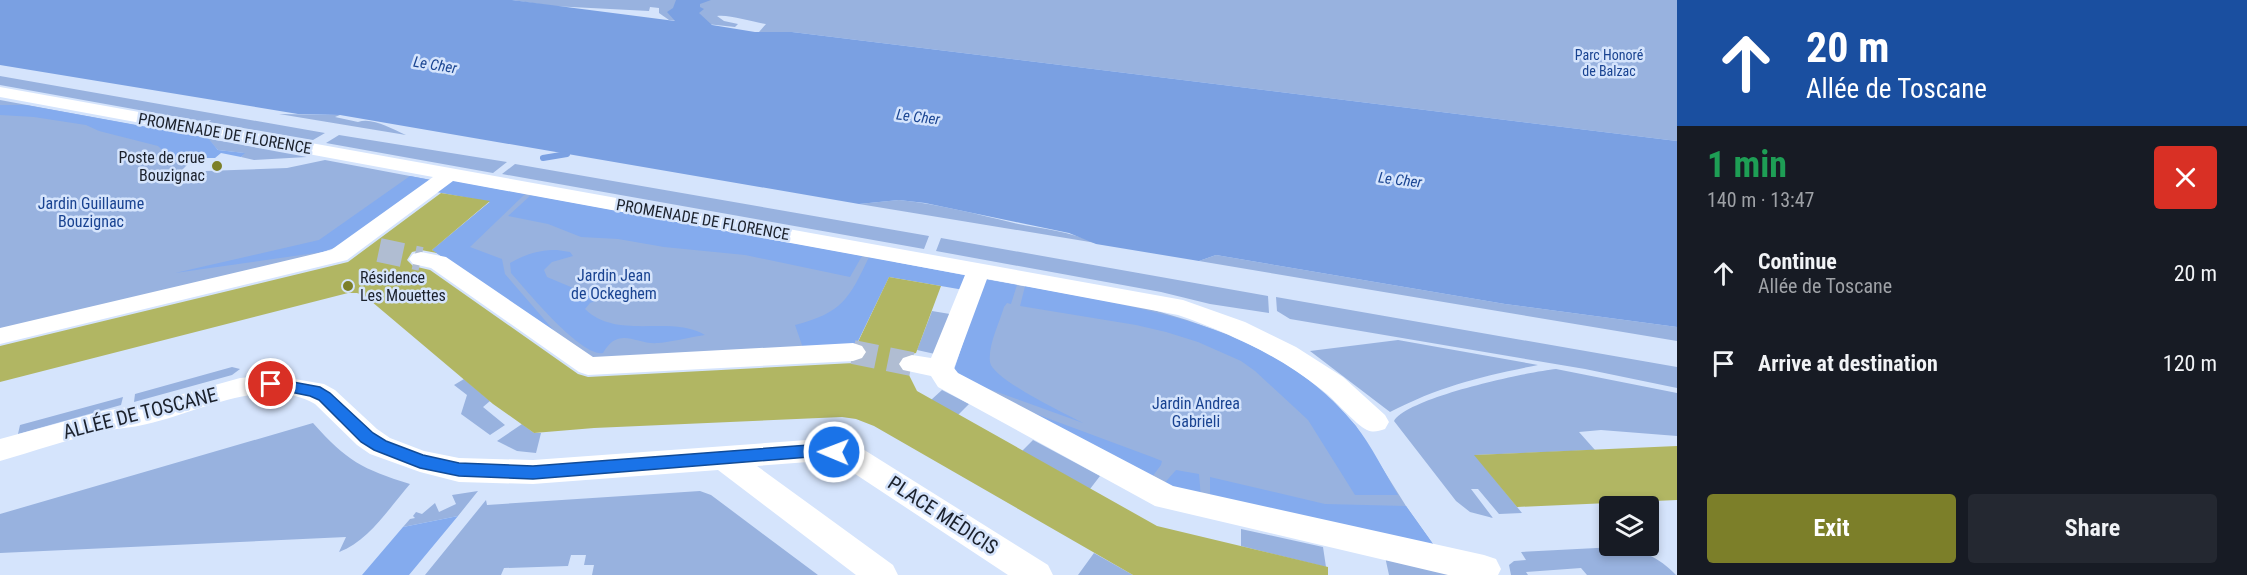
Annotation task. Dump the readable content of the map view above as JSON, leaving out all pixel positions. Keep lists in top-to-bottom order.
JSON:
{
  "streets": {
    "street": ["PROMENADE DE FLORENCE", "ALLÉE DE TOSCANE", "PLACE MÉDICIS"]
  },
  "crossings": [
    ["ALLÉE DE TOSCANE", "PLACE MÉDICIS"]
  ],
  "water": ["Le Cher"],
  "parks": [
    "Parc Honoré de Balzac",
    "Jardin Guillaume Bouzignac",
    "Jardin Jean de Ockeghem",
    "Jardin Andrea Gabrieli"
  ],
  "places": ["Poste de crue Bouzignac", "Résidence Les Mouettes"],
  "page": {
    "turn": ["20 m", "Allée de Toscane"],
    "heading": ["1 min", "140 m · 13:47"],
    "list": [
      {
        "name": "Continue",
        "note": "Allée de Toscane",
        "value": "20 m"
      },
      {
        "name": "Arrive at destination",
        "value": "120 m"
      }
    ],
    "buttons": ["Exit", "Share"]
  }
}
